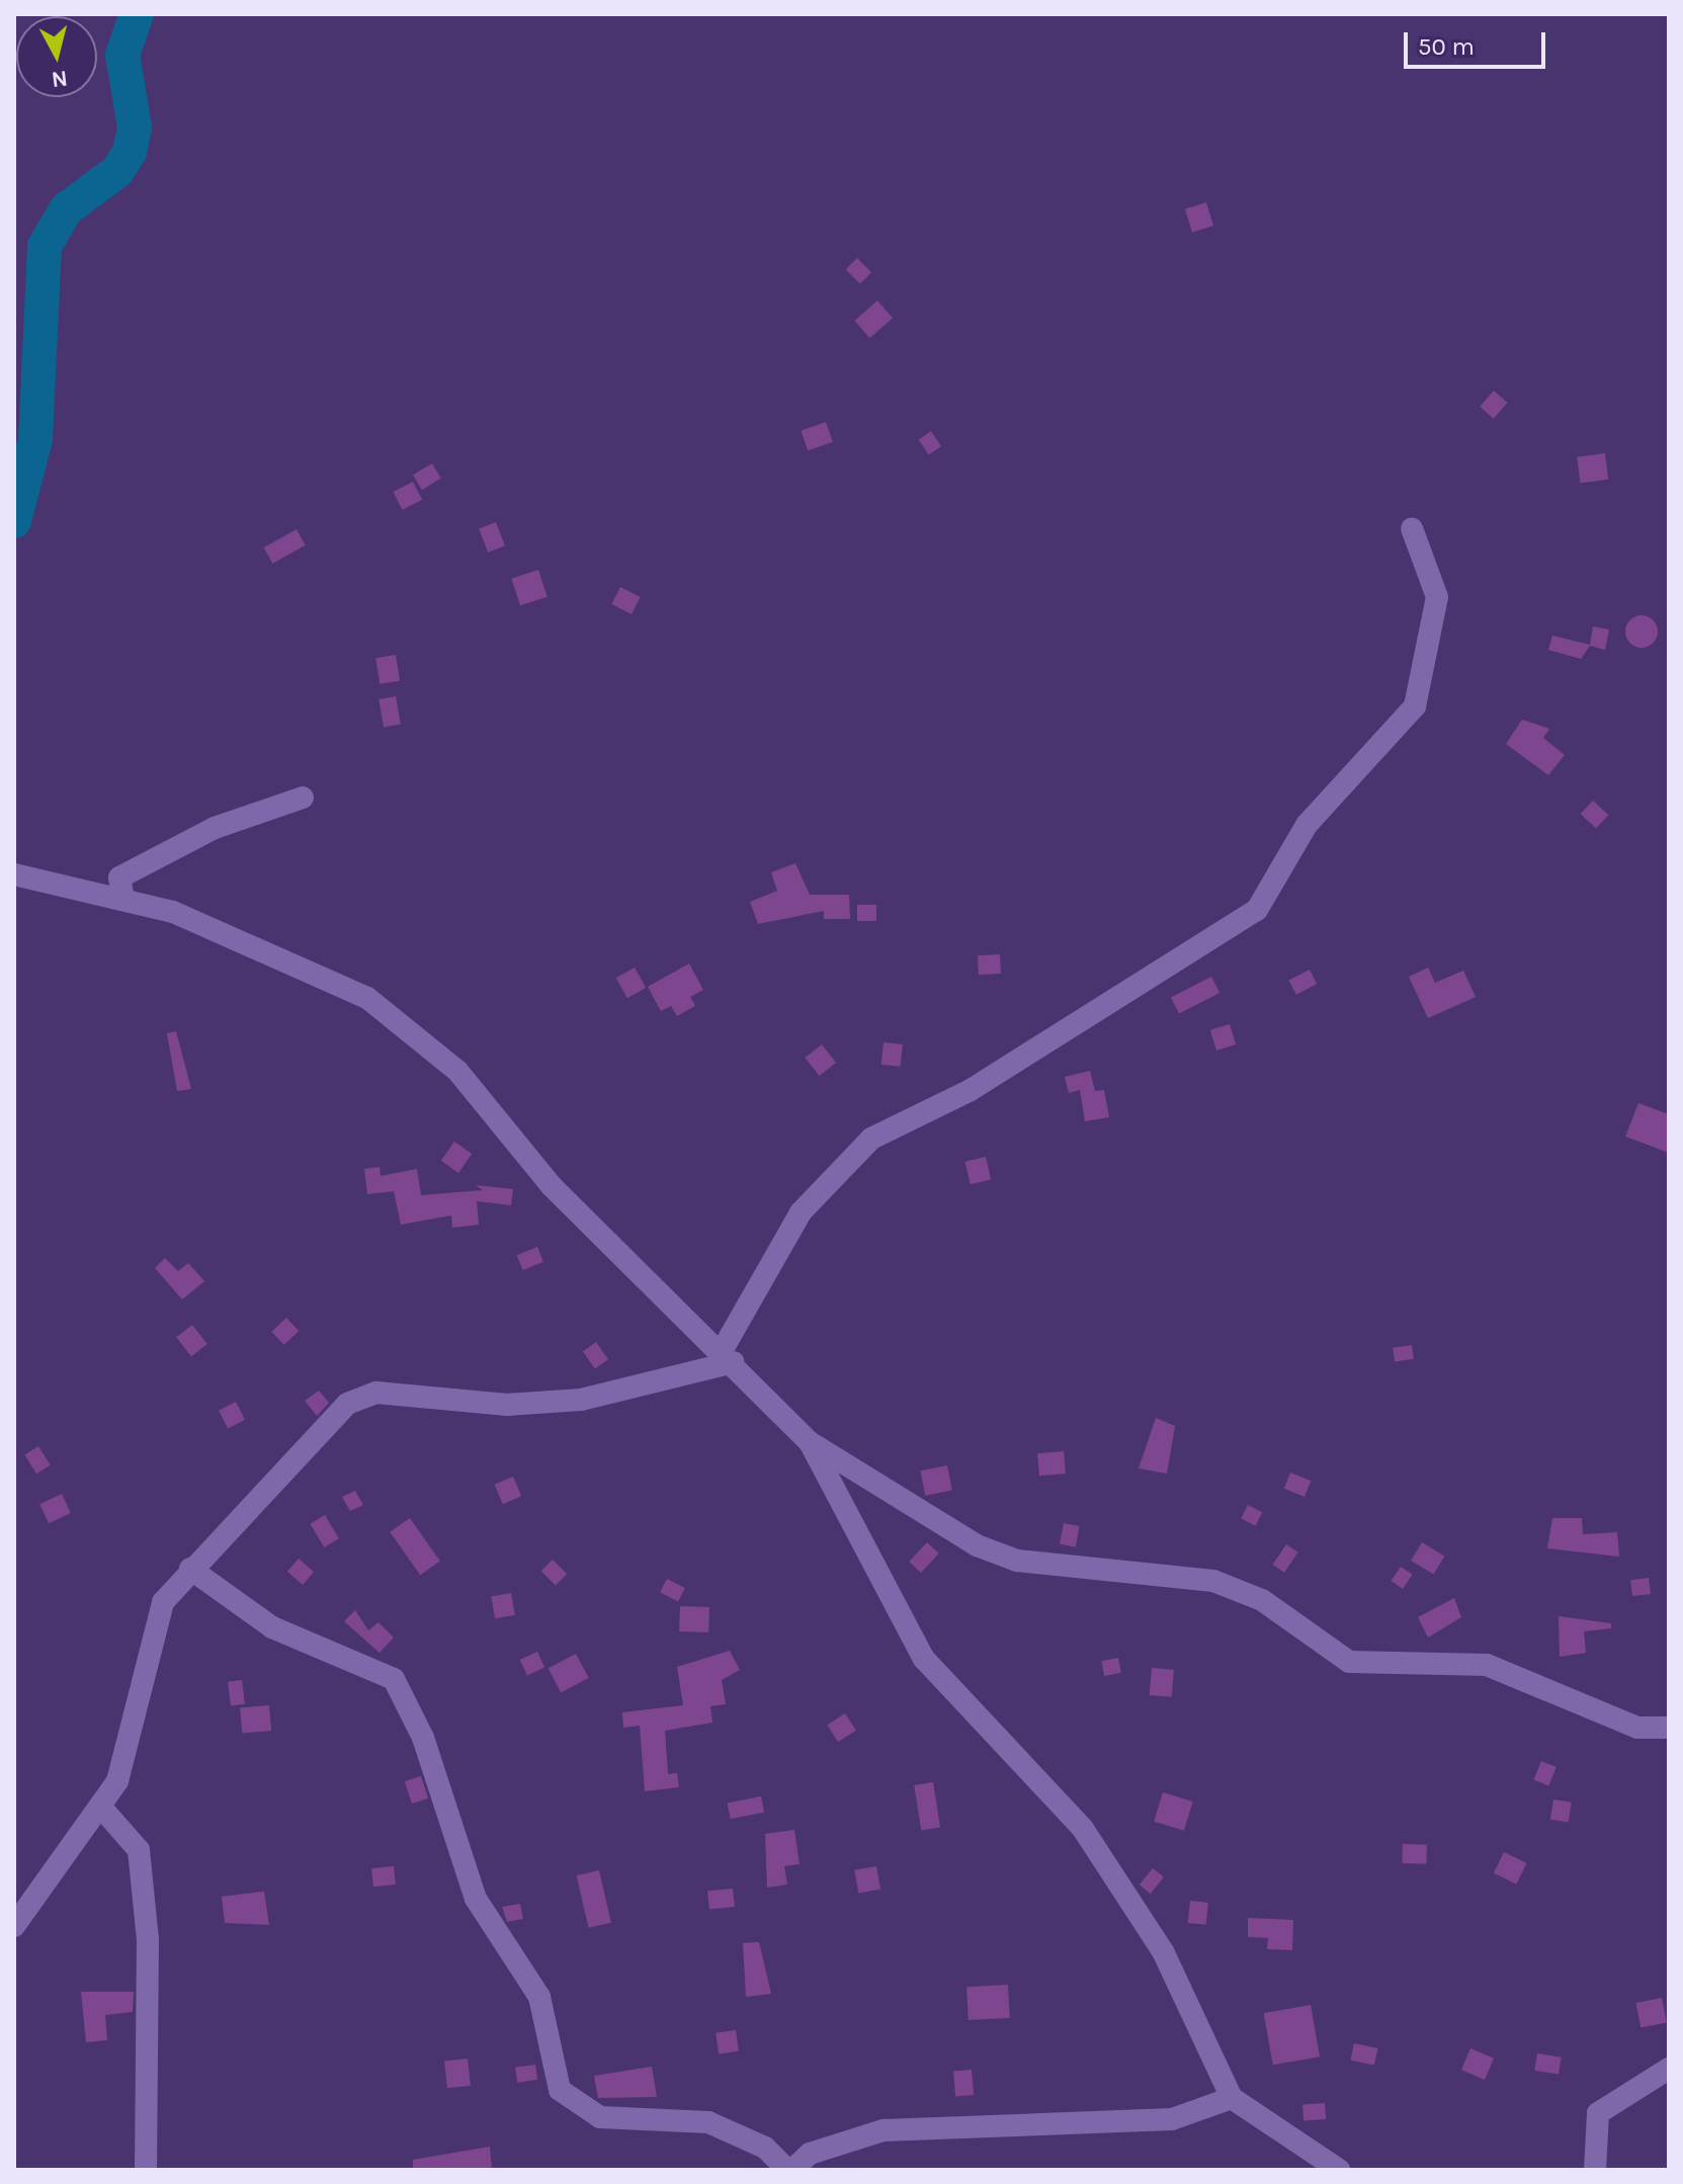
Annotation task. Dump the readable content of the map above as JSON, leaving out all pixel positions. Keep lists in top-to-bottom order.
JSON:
{
  "scale_bar": "50 m",
  "north": "bottom"
}
